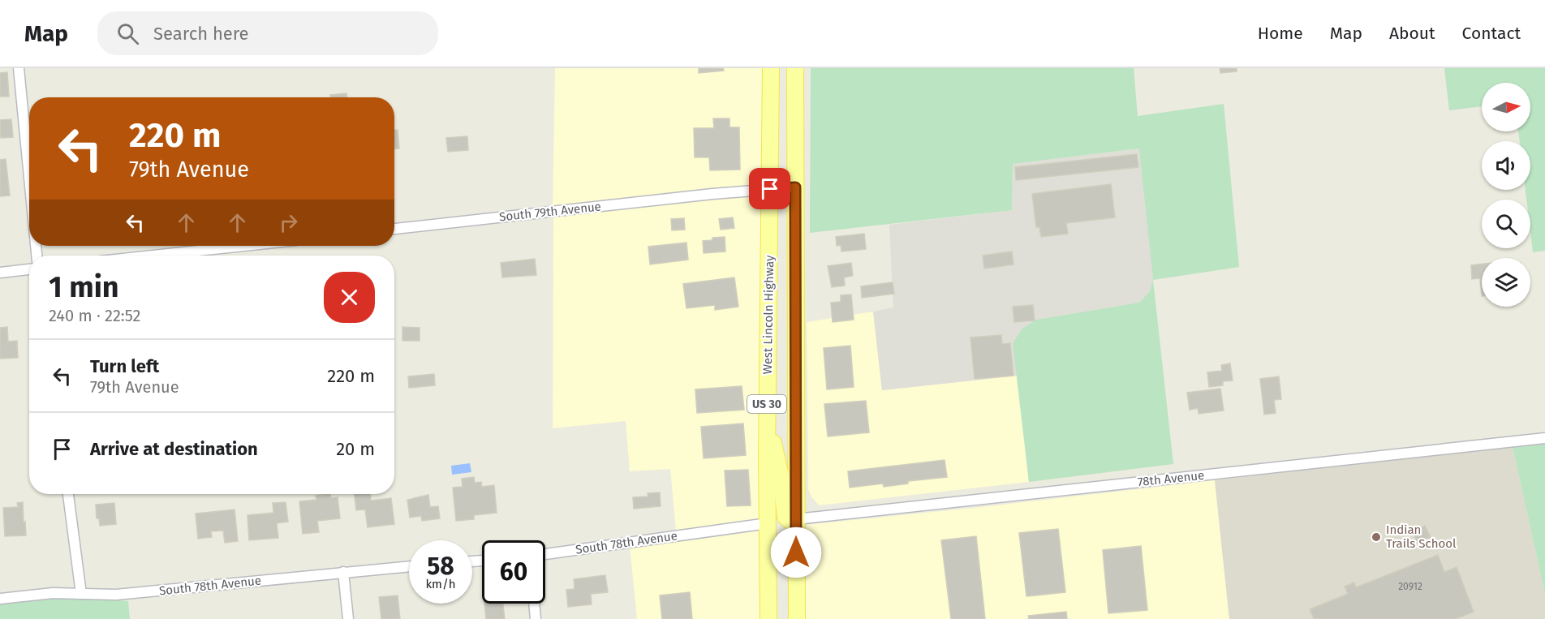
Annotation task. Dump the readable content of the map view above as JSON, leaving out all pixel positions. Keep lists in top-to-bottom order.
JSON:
{
  "streets": {
    "main road": ["West Lincoln Highway", "US 30"],
    "street": ["South 79th Avenue", "78th Avenue", "South 78th Avenue"]
  },
  "crossings": [
    ["South 79th Avenue", "West Lincoln Highway"],
    ["South 79th Avenue", "US 30"],
    ["West Lincoln Highway", "South 78th Avenue"],
    ["US 30", "78th Avenue"]
  ],
  "places": ["Indian Trails School"],
  "house_numbers": ["20912"],
  "north": "right",
  "page": {
    "header": "Map",
    "search": "Search here",
    "nav": [
      "Home",
      "Map",
      "About",
      "Contact"
    ],
    "turn": ["220 m", "79th Avenue"],
    "heading": ["1 min", "240 m · 22:52"],
    "list": [
      {
        "name": "Turn left",
        "note": "79th Avenue",
        "value": "220 m"
      },
      {
        "name": "Arrive at destination",
        "value": "20 m"
      }
    ],
    "speed": "58 km/h",
    "limit": "60"
  }
}
